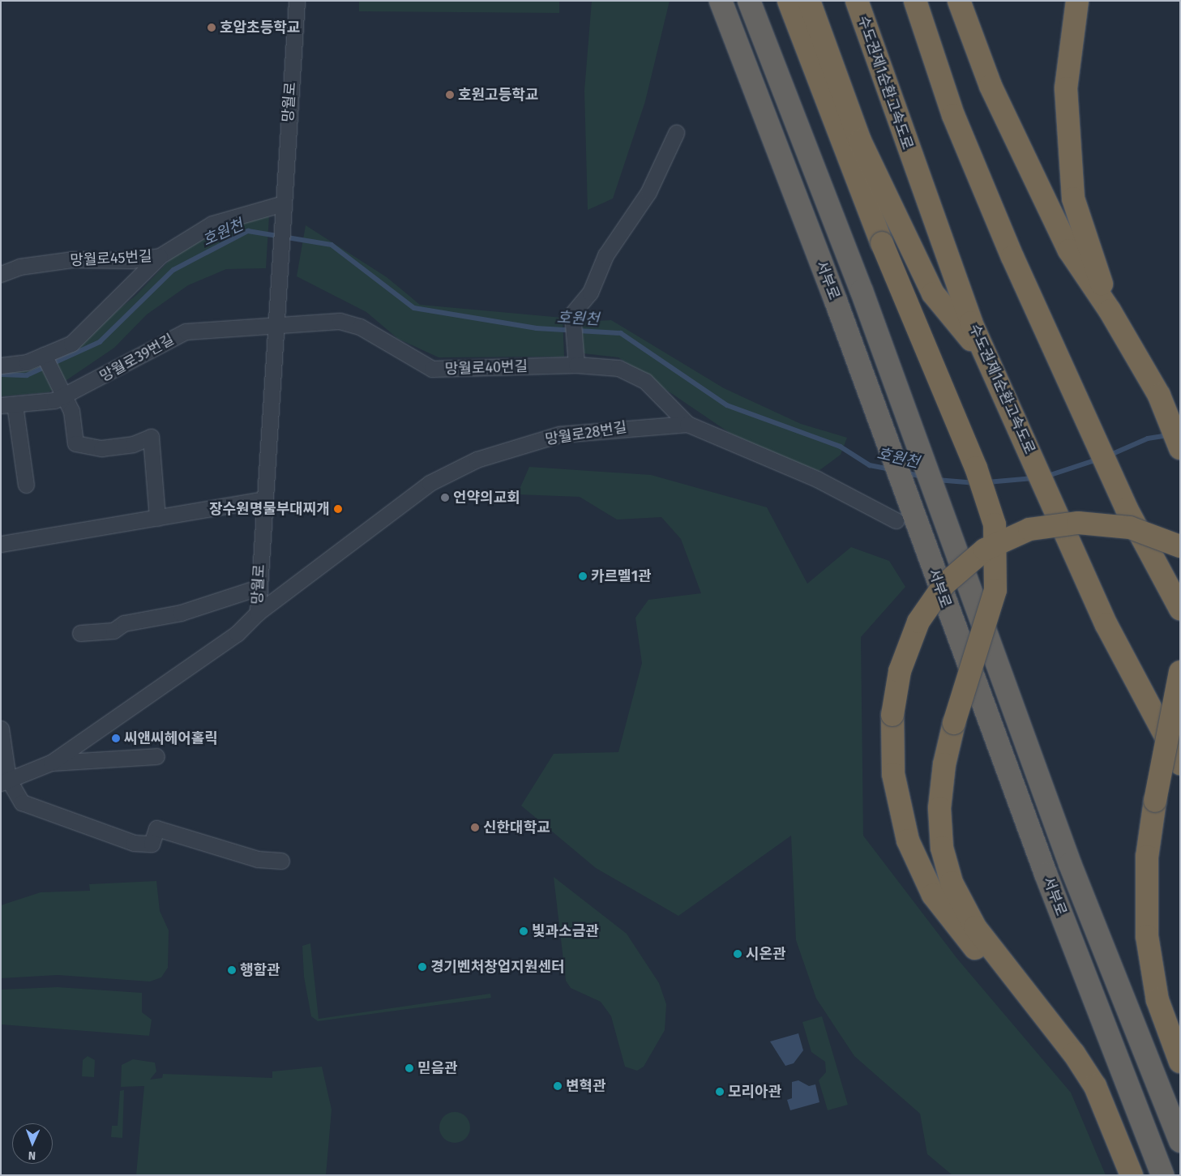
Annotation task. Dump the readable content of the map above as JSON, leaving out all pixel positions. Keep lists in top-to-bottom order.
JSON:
{
  "streets": {
    "highway": ["수도권제1순환고속도로", "서부로"],
    "street": [
      "망월로",
      "망월로45번길",
      "망월로39번길",
      "망월로40번길",
      "망월로28번길"
    ]
  },
  "crossings": [
    ["망월로", "망월로45번길"],
    ["망월로", "망월로39번길"],
    ["망월로", "망월로40번길"],
    ["망월로", "망월로28번길"],
    ["망월로39번길", "망월로40번길"],
    ["망월로40번길", "망월로28번길"]
  ],
  "water": ["호원천"],
  "places": [
    "호암초등학교",
    "호원고등학교",
    "언약의교회",
    "장수원명물부대찌개",
    "카르멜1관",
    "씨앤씨헤어홀릭",
    "신한대학교",
    "빛과소금관",
    "시온관",
    "경기벤처창업지원센터",
    "행함관",
    "믿음관",
    "변혁관",
    "모리아관"
  ],
  "north": "bottom"
}
